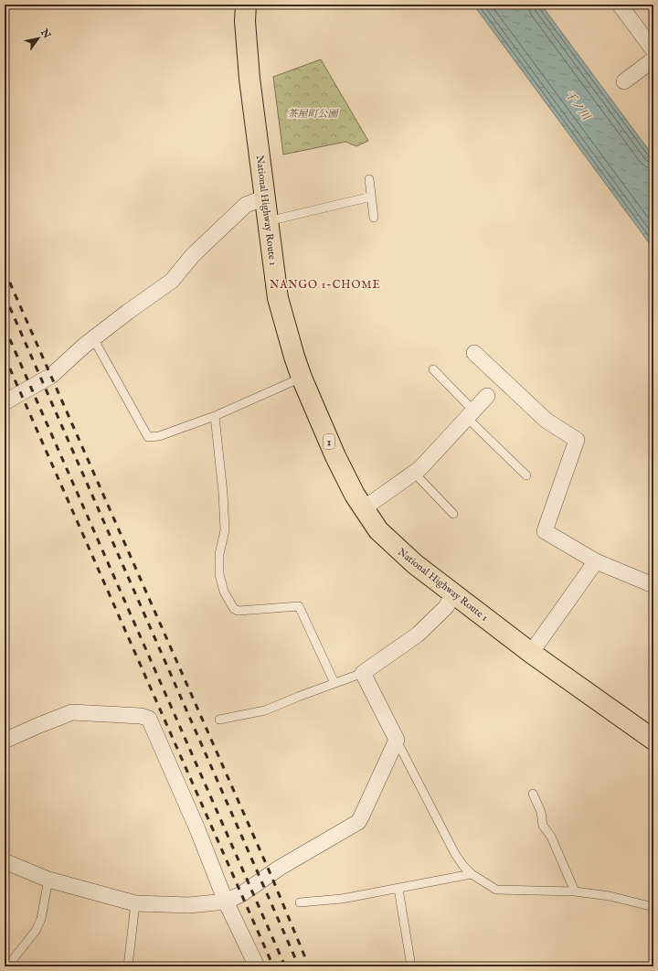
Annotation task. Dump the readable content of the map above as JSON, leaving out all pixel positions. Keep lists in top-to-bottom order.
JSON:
{
  "streets": {
    "highway": ["National Highway Route 1", "1"]
  },
  "districts": ["NANGO 1-CHOME"],
  "water": ["千ノ川"],
  "parks": ["茶屋町公園"],
  "north": "top right"
}
